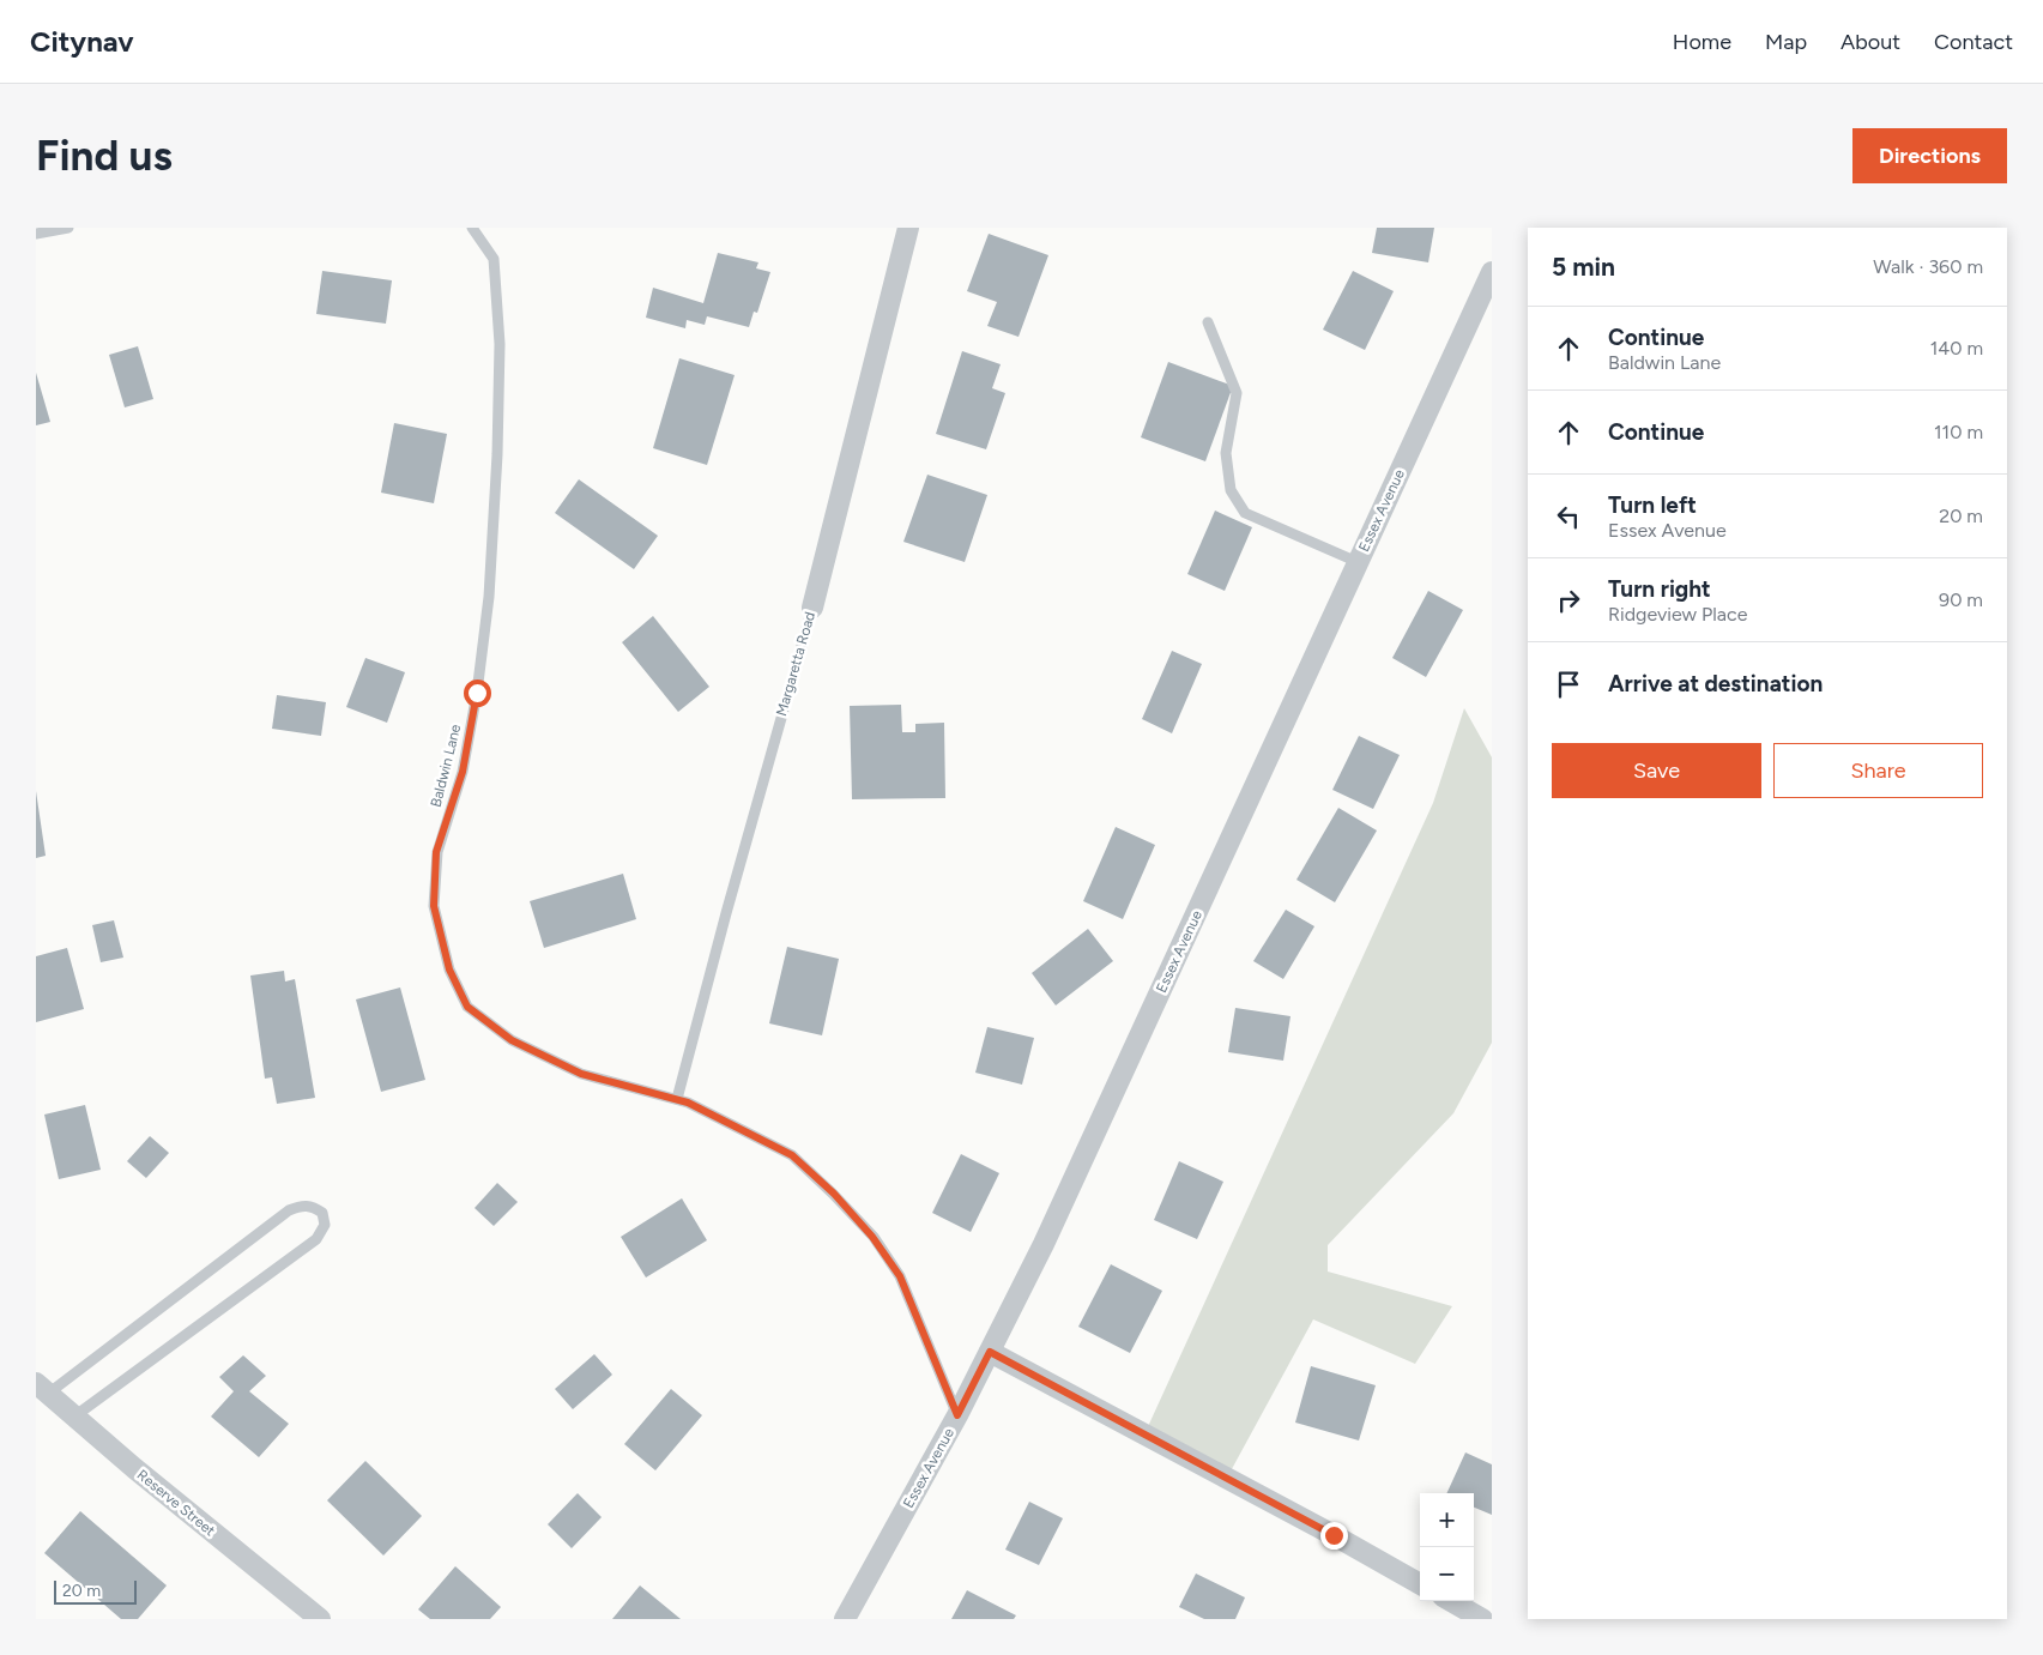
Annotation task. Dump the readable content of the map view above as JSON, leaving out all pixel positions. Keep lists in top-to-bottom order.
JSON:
{
  "streets": {
    "street": ["Essex Avenue", "Margaretta Road", "Reserve Street"],
    "lane": ["Baldwin Lane"]
  },
  "crossings": [
    ["Essex Avenue", "Baldwin Lane"],
    ["Margaretta Road", "Baldwin Lane"]
  ],
  "scale_bar": "20 m",
  "page": {
    "header": "Citynav",
    "nav": [
      "Home",
      "Map",
      "About",
      "Contact"
    ],
    "buttons": [
      "Directions",
      ["Save", "Share"]
    ],
    "title": "Find us",
    "heading": ["5 min", "Walk · 360 m"],
    "list": [
      ["Continue", "Baldwin Lane", "140 m"],
      ["Continue", "110 m"],
      ["Turn left", "Essex Avenue", "20 m"],
      ["Turn right", "Ridgeview Place", "90 m"],
      "Arrive at destination"
    ],
    "map_buttons": ["+", "−"],
    "scale": "20 m"
  }
}
